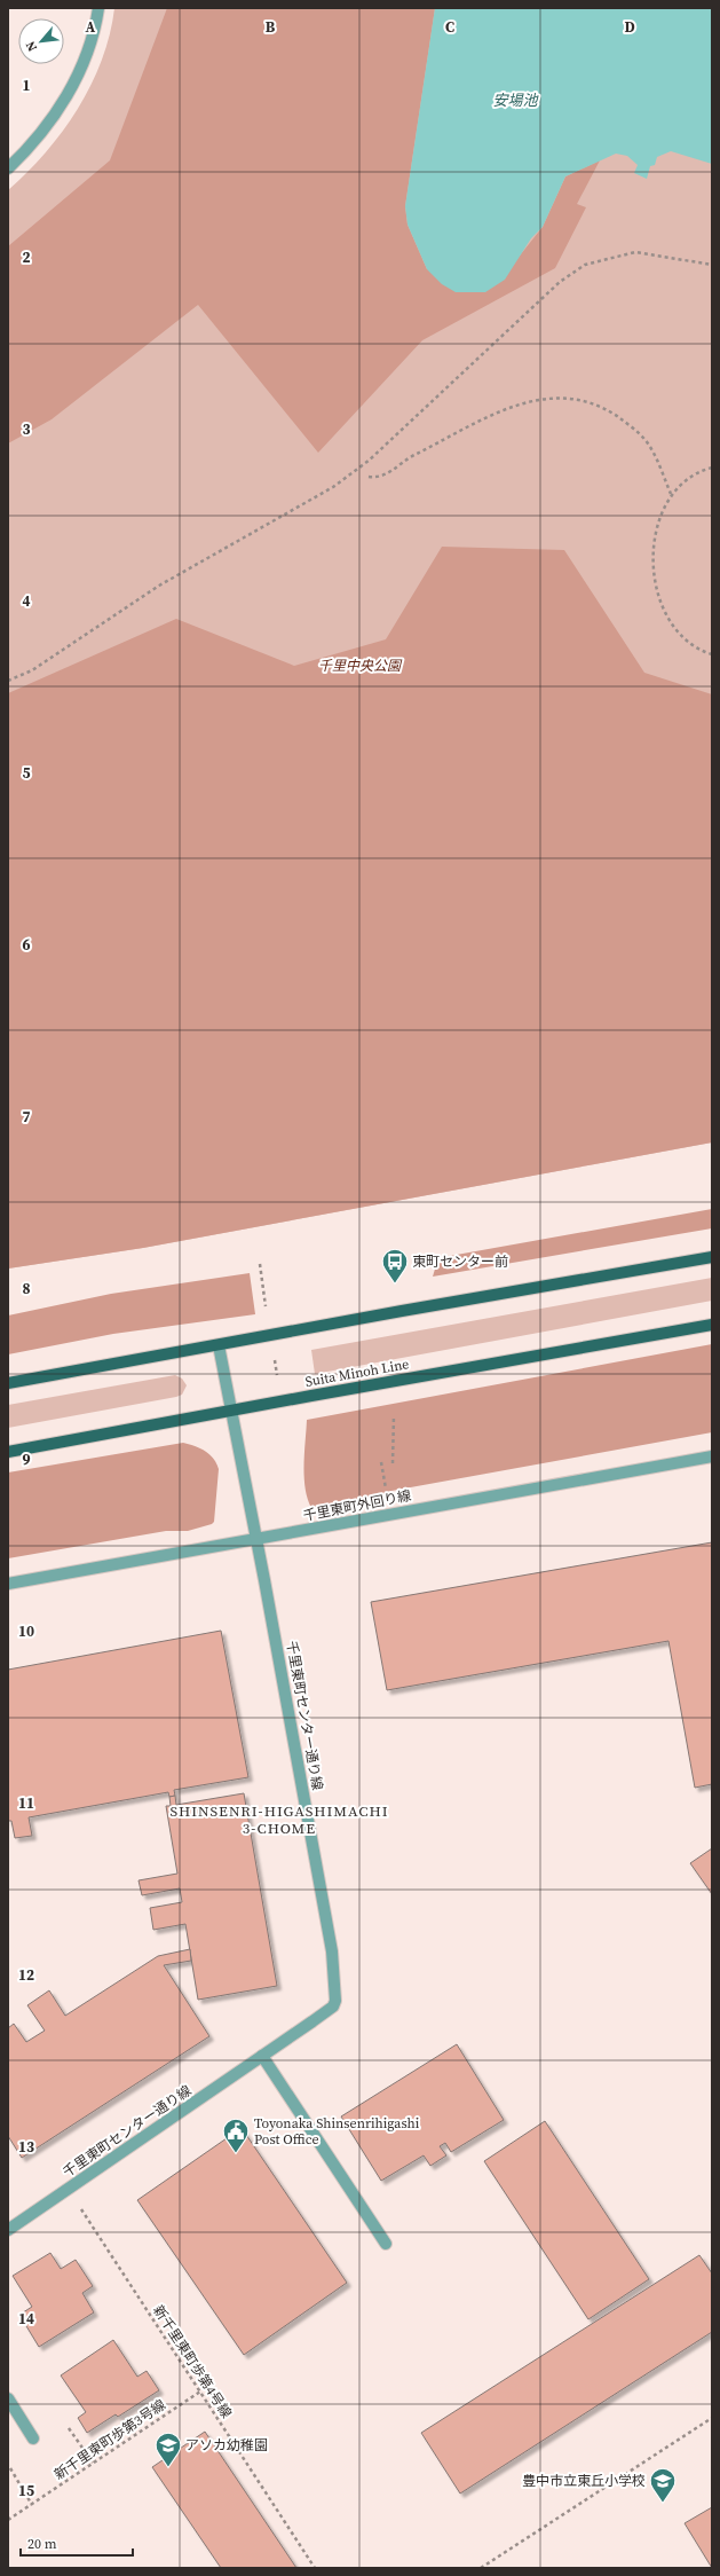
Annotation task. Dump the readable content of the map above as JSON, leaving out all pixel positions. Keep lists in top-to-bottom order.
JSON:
{
  "streets": {
    "main road": ["Suita Minoh Line"],
    "street": ["千里東町外回り線", "千里東町センター通り線"],
    "path": ["新千里東町歩第4号線", "新千里東町歩第3号線"]
  },
  "crossings": [
    ["Suita Minoh Line", "千里東町センター通り線"],
    ["千里東町外回り線", "千里東町センター通り線"],
    ["千里東町センター通り線", "新千里東町歩第4号線"],
    ["新千里東町歩第4号線", "新千里東町歩第3号線"]
  ],
  "districts": ["SHINSENRI-HIGASHIMACHI 3-CHOME"],
  "water": ["安場池"],
  "parks": ["千里中央公園"],
  "places": {
    "bus stop": ["東町センター前"],
    "public building": ["Toyonaka Shinsenrihigashi Post Office"],
    "school or university": ["アソカ幼稚園", "豊中市立東丘小学校"]
  },
  "scale_bar": "20 m",
  "north": "bottom left",
  "grid": {
    "columns": [
      "A",
      "B",
      "C",
      "D"
    ],
    "rows": [
      "1",
      "2",
      "3",
      "4",
      "5",
      "6",
      "7",
      "8",
      "9",
      "10",
      "11",
      "12",
      "13",
      "14",
      "15"
    ]
  }
}
